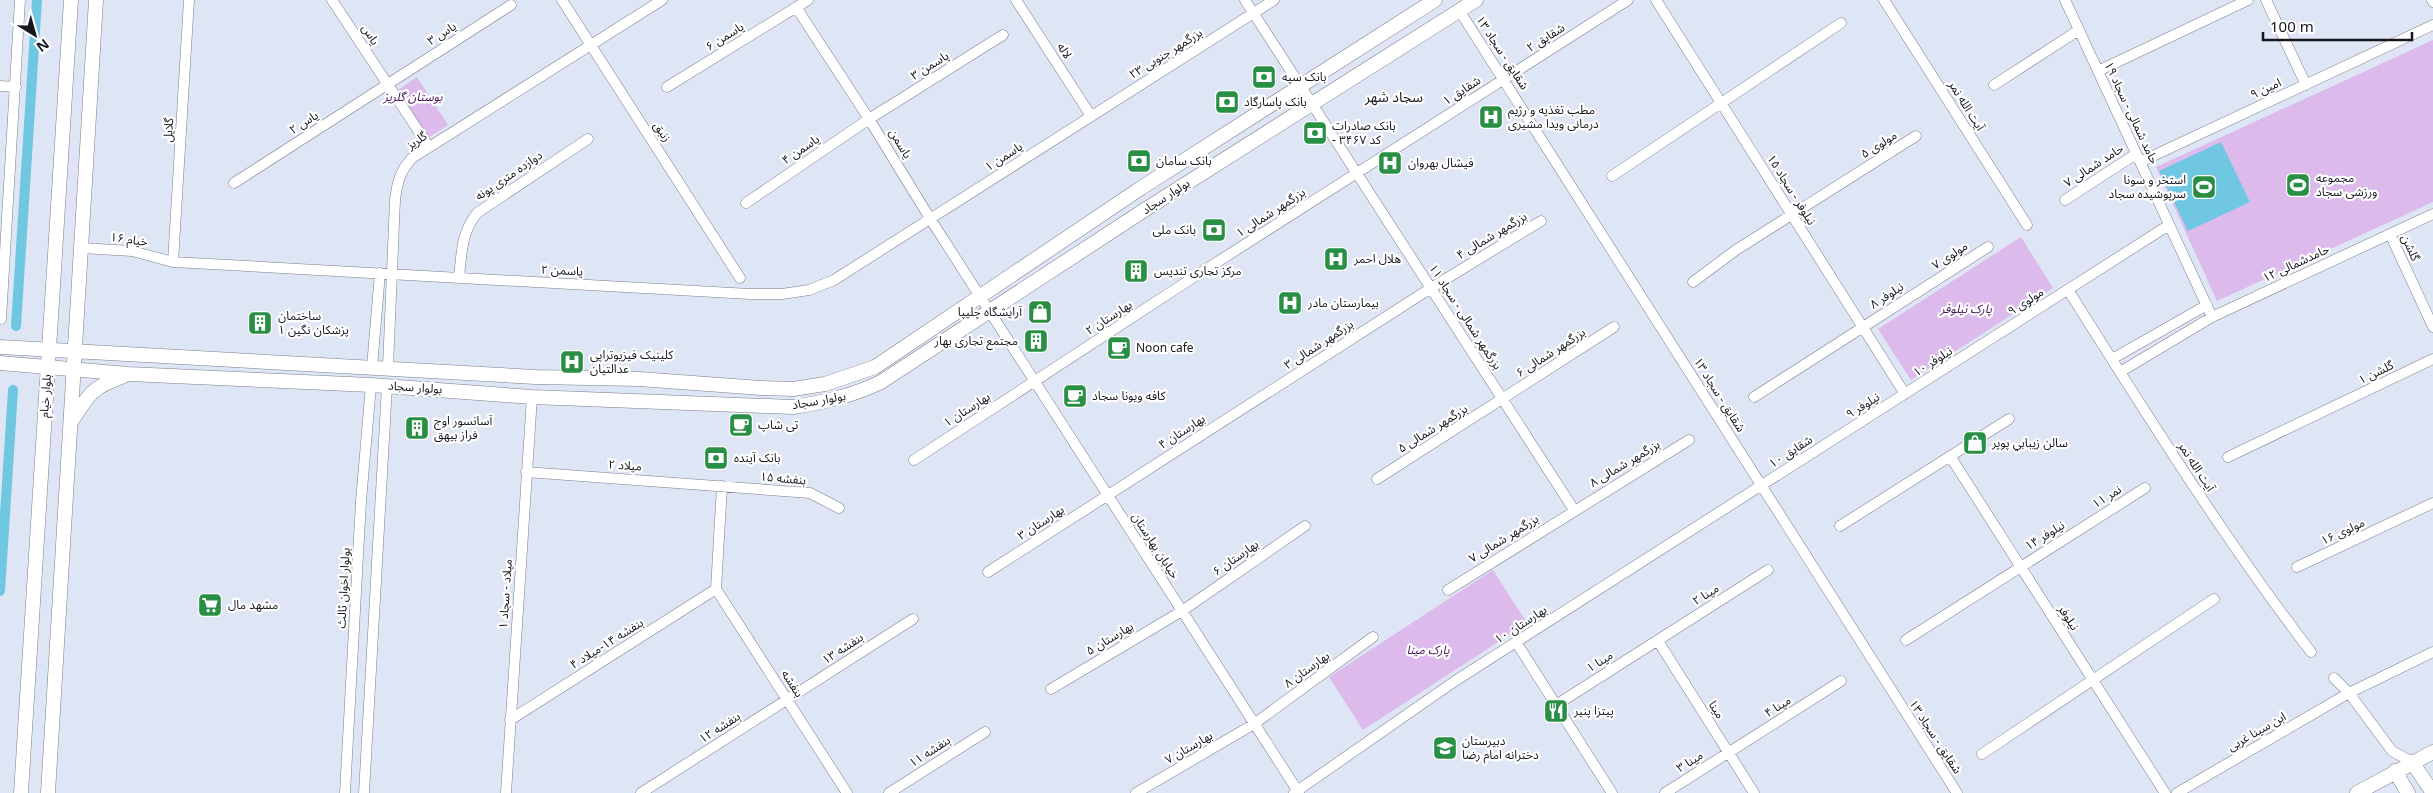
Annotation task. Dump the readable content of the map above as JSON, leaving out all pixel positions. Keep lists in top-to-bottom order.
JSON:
{
  "streets": {
    "main road": ["بولوار سجاد", "بلوار خیام"],
    "street": [
      "یاس ۳",
      "یاس",
      "یاسمن ۶",
      "شقایق ۲",
      "لاله",
      "شقایق - سجاد ۱۳",
      "بزرگمهر جنوبی ۲۳",
      "یاسمن ۳",
      "امین ۹",
      "شقایق ۱",
      "آیت الله نمر",
      "حامد شمالی - سجاد ۱۹",
      "یاس ۲",
      "گلایل",
      "زنبق",
      "گلریز",
      "یاسمن",
      "مولوی ۵",
      "یاسمن ۴",
      "یاسمن ۱",
      "حامد شمالی ۷",
      "دوازده متری پونه",
      "نیلوفر - سجاد ۱۵",
      "بزرگمهر شمالی ۱",
      "بزرگمهر شمالی ۴",
      "خیام ۱۶",
      "گلشن",
      "مولوی ۷",
      "حامدشمالی ۱۲",
      "یاسمن ۲",
      "نیلوفر ۸",
      "مولوی ۹",
      "بزرگمهر شمالی - سجاد ۱۱",
      "بهارستان ۲",
      "بزرگمهر شمالی ۳",
      "بزرگمهر شمالی ۶",
      "نیلوفر ۱۰",
      "گلشن ۱",
      "نیلوفر ۹",
      "بهارستان ۱",
      "بزرگمهر شمالی ۵",
      "بهارستان ۴",
      "شقایق ۱۰",
      "بزرگمهر شمالی ۸",
      "میلاد ۲",
      "بنفشه ۱۵",
      "نمر ۱۱",
      "بهارستان ۳",
      "مولوی ۱۶",
      "نیلوفر ۱۴",
      "بزرگمهر شمالی ۷",
      "خیابان بهارستان",
      "بهارستان ۶",
      "بولوار اخوان ثالث",
      "میلاد - سجاد ۱",
      "مینا ۲",
      "نیلوفر",
      "بهارستان ۱۰",
      "بهارستان ۵",
      "بنفشه ۱۴-میلاد ۴",
      "بنفشه ۱۳",
      "مینا ۱",
      "بهارستان ۸",
      "بنفشه",
      "مینا ۴",
      "مینا",
      "بنفشه ۱۲",
      "ابن سینا غربی",
      "بهارستان ۷",
      "بنفشه ۱۱",
      "مینا ۳"
    ]
  },
  "crossings": [
    ["یاس ۳", "یاس"],
    ["یاس ۳", "یاس ۲"],
    ["یاس", "یاس ۲"],
    ["یاس", "گلریز"],
    ["یاسمن ۶", "یاسمن"],
    ["شقایق ۲", "شقایق - سجاد ۱۳"],
    ["شقایق ۲", "شقایق ۱"],
    ["لاله", "بزرگمهر جنوبی ۲۳"],
    ["لاله", "یاسمن ۱"],
    ["شقایق - سجاد ۱۳", "شقایق ۱"],
    ["شقایق - سجاد ۱۳", "بولوار سجاد"],
    ["شقایق - سجاد ۱۳", "شقایق ۱۰"],
    ["شقایق - سجاد ۱۳", "بهارستان ۱۰"],
    ["بزرگمهر جنوبی ۲۳", "یاسمن ۱"],
    ["بزرگمهر جنوبی ۲۳", "بزرگمهر شمالی - سجاد ۱۱"],
    ["یاسمن ۳", "یاسمن"],
    ["یاسمن ۳", "یاسمن ۴"],
    ["امین ۹", "حامد شمالی - سجاد ۱۹"],
    ["امین ۹", "حامد شمالی ۷"],
    ["شقایق ۱", "بزرگمهر شمالی ۱"],
    ["شقایق ۱", "بزرگمهر شمالی - سجاد ۱۱"],
    ["آیت الله نمر", "حامدشمالی ۱۲"],
    ["آیت الله نمر", "مولوی ۹"],
    ["حامد شمالی - سجاد ۱۹", "حامد شمالی ۷"],
    ["حامد شمالی - سجاد ۱۹", "حامدشمالی ۱۲"],
    ["حامد شمالی - سجاد ۱۹", "مولوی ۹"],
    ["گلایل", "خیام ۱۶"],
    ["گلایل", "یاسمن ۲"],
    ["زنبق", "گلریز"],
    ["گلریز", "بولوار سجاد"],
    ["گلریز", "یاسمن ۲"],
    ["یاسمن", "یاسمن ۴"],
    ["یاسمن", "یاسمن ۱"],
    ["یاسمن", "بولوار سجاد"],
    ["یاسمن", "یاسمن ۲"],
    ["یاسمن", "خیابان بهارستان"],
    ["مولوی ۵", "نیلوفر - سجاد ۱۵"],
    ["یاسمن ۱", "یاسمن ۲"],
    ["دوازده متری پونه", "یاسمن ۲"],
    ["نیلوفر - سجاد ۱۵", "نیلوفر ۸"],
    ["نیلوفر - سجاد ۱۵", "نیلوفر ۱۰"],
    ["نیلوفر - سجاد ۱۵", "نیلوفر ۹"],
    ["بولوار سجاد", "بزرگمهر شمالی - سجاد ۱۱"],
    ["بولوار سجاد", "بلوار خیام"],
    ["بولوار سجاد", "خیابان بهارستان"],
    ["بولوار سجاد", "بولوار اخوان ثالث"],
    ["بولوار سجاد", "میلاد - سجاد ۱"],
    ["بزرگمهر شمالی ۱", "بزرگمهر شمالی - سجاد ۱۱"],
    ["بزرگمهر شمالی ۱", "بهارستان ۲"],
    ["بزرگمهر شمالی ۴", "بزرگمهر شمالی - سجاد ۱۱"],
    ["بزرگمهر شمالی ۴", "بزرگمهر شمالی ۳"],
    ["خیام ۱۶", "یاسمن ۲"],
    ["گلشن", "حامدشمالی ۱۲"],
    ["مولوی ۷", "نیلوفر ۸"],
    ["مولوی ۹", "نیلوفر ۱۰"],
    ["بزرگمهر شمالی - سجاد ۱۱", "بزرگمهر شمالی ۳"],
    ["بزرگمهر شمالی - سجاد ۱۱", "بزرگمهر شمالی ۶"],
    ["بزرگمهر شمالی - سجاد ۱۱", "بزرگمهر شمالی ۵"],
    ["بزرگمهر شمالی - سجاد ۱۱", "بزرگمهر شمالی ۸"],
    ["بزرگمهر شمالی - سجاد ۱۱", "بزرگمهر شمالی ۷"],
    ["بهارستان ۲", "بهارستان ۱"],
    ["بهارستان ۲", "خیابان بهارستان"],
    ["بزرگمهر شمالی ۳", "بهارستان ۴"],
    ["بزرگمهر شمالی ۶", "بزرگمهر شمالی ۵"],
    ["نیلوفر ۱۰", "نیلوفر ۹"],
    ["نیلوفر ۹", "شقایق ۱۰"],
    ["بهارستان ۱", "خیابان بهارستان"],
    ["بهارستان ۴", "بهارستان ۳"],
    ["بهارستان ۴", "خیابان بهارستان"],
    ["شقایق ۱۰", "بهارستان ۱۰"],
    ["بزرگمهر شمالی ۸", "بزرگمهر شمالی ۷"],
    ["میلاد ۲", "بنفشه ۱۵"],
    ["میلاد ۲", "میلاد - سجاد ۱"],
    ["نمر ۱۱", "نیلوفر ۱۴"],
    ["بهارستان ۳", "خیابان بهارستان"],
    ["نیلوفر ۱۴", "نیلوفر"],
    ["خیابان بهارستان", "بهارستان ۶"],
    ["خیابان بهارستان", "بهارستان ۱۰"],
    ["خیابان بهارستان", "بهارستان ۵"],
    ["خیابان بهارستان", "بهارستان ۸"],
    ["خیابان بهارستان", "بهارستان ۷"],
    ["بهارستان ۶", "بهارستان ۵"],
    ["میلاد - سجاد ۱", "بنفشه ۱۴-میلاد ۴"],
    ["مینا ۲", "مینا ۱"],
    ["مینا ۲", "مینا"],
    ["بنفشه ۱۴-میلاد ۴", "بنفشه"],
    ["بنفشه ۱۳", "بنفشه"],
    ["بنفشه ۱۳", "بنفشه ۱۲"],
    ["مینا ۱", "مینا"],
    ["بهارستان ۸", "بهارستان ۷"],
    ["بنفشه", "بنفشه ۱۲"],
    ["مینا ۴", "مینا"],
    ["مینا ۴", "مینا ۳"],
    ["مینا", "مینا ۳"]
  ],
  "districts": ["سجاد شهر"],
  "parks": ["بوستان گلریز", "پارک نیلوفر", "پارک مینا"],
  "places": {
    "bank": [
      "بانک سپه",
      "بانک پاسارگاد",
      "بانک صادرات - کد ۳۴۶۷",
      "بانک سامان",
      "بانک ملی",
      "بانک آینده"
    ],
    "hospital": [
      "مطب تغذیه و رژیم درمانی ویدا مشیری",
      "فیشال بهروان",
      "هلال احمر",
      "بیمارستان مادر",
      "کلینیک فیزیوتراپی عدالتیان"
    ],
    "sports": ["مجموعه ورزشی سجاد", "استخر و سونا سرپوشیده سجاد"],
    "building": [
      "مرکز تجاری تندیس",
      "ساختمان پزشکان نگین ۱",
      "مجتمع تجاری بهار",
      "آسانسور اوج فراز بیهق"
    ],
    "shop": ["آرایشگاه چلیپا", "سالن زيبابي پوپر"],
    "cafe": ["Noon cafe", "کافه ویونا سجاد", "تی شاپ"],
    "supermarket": ["مشهد مال"],
    "restaurant": ["پیتزا پنیر"],
    "school or university": ["دبیرستان دخترانه امام رضا"]
  },
  "scale_bar": "100 m",
  "north": "bottom right"
}
